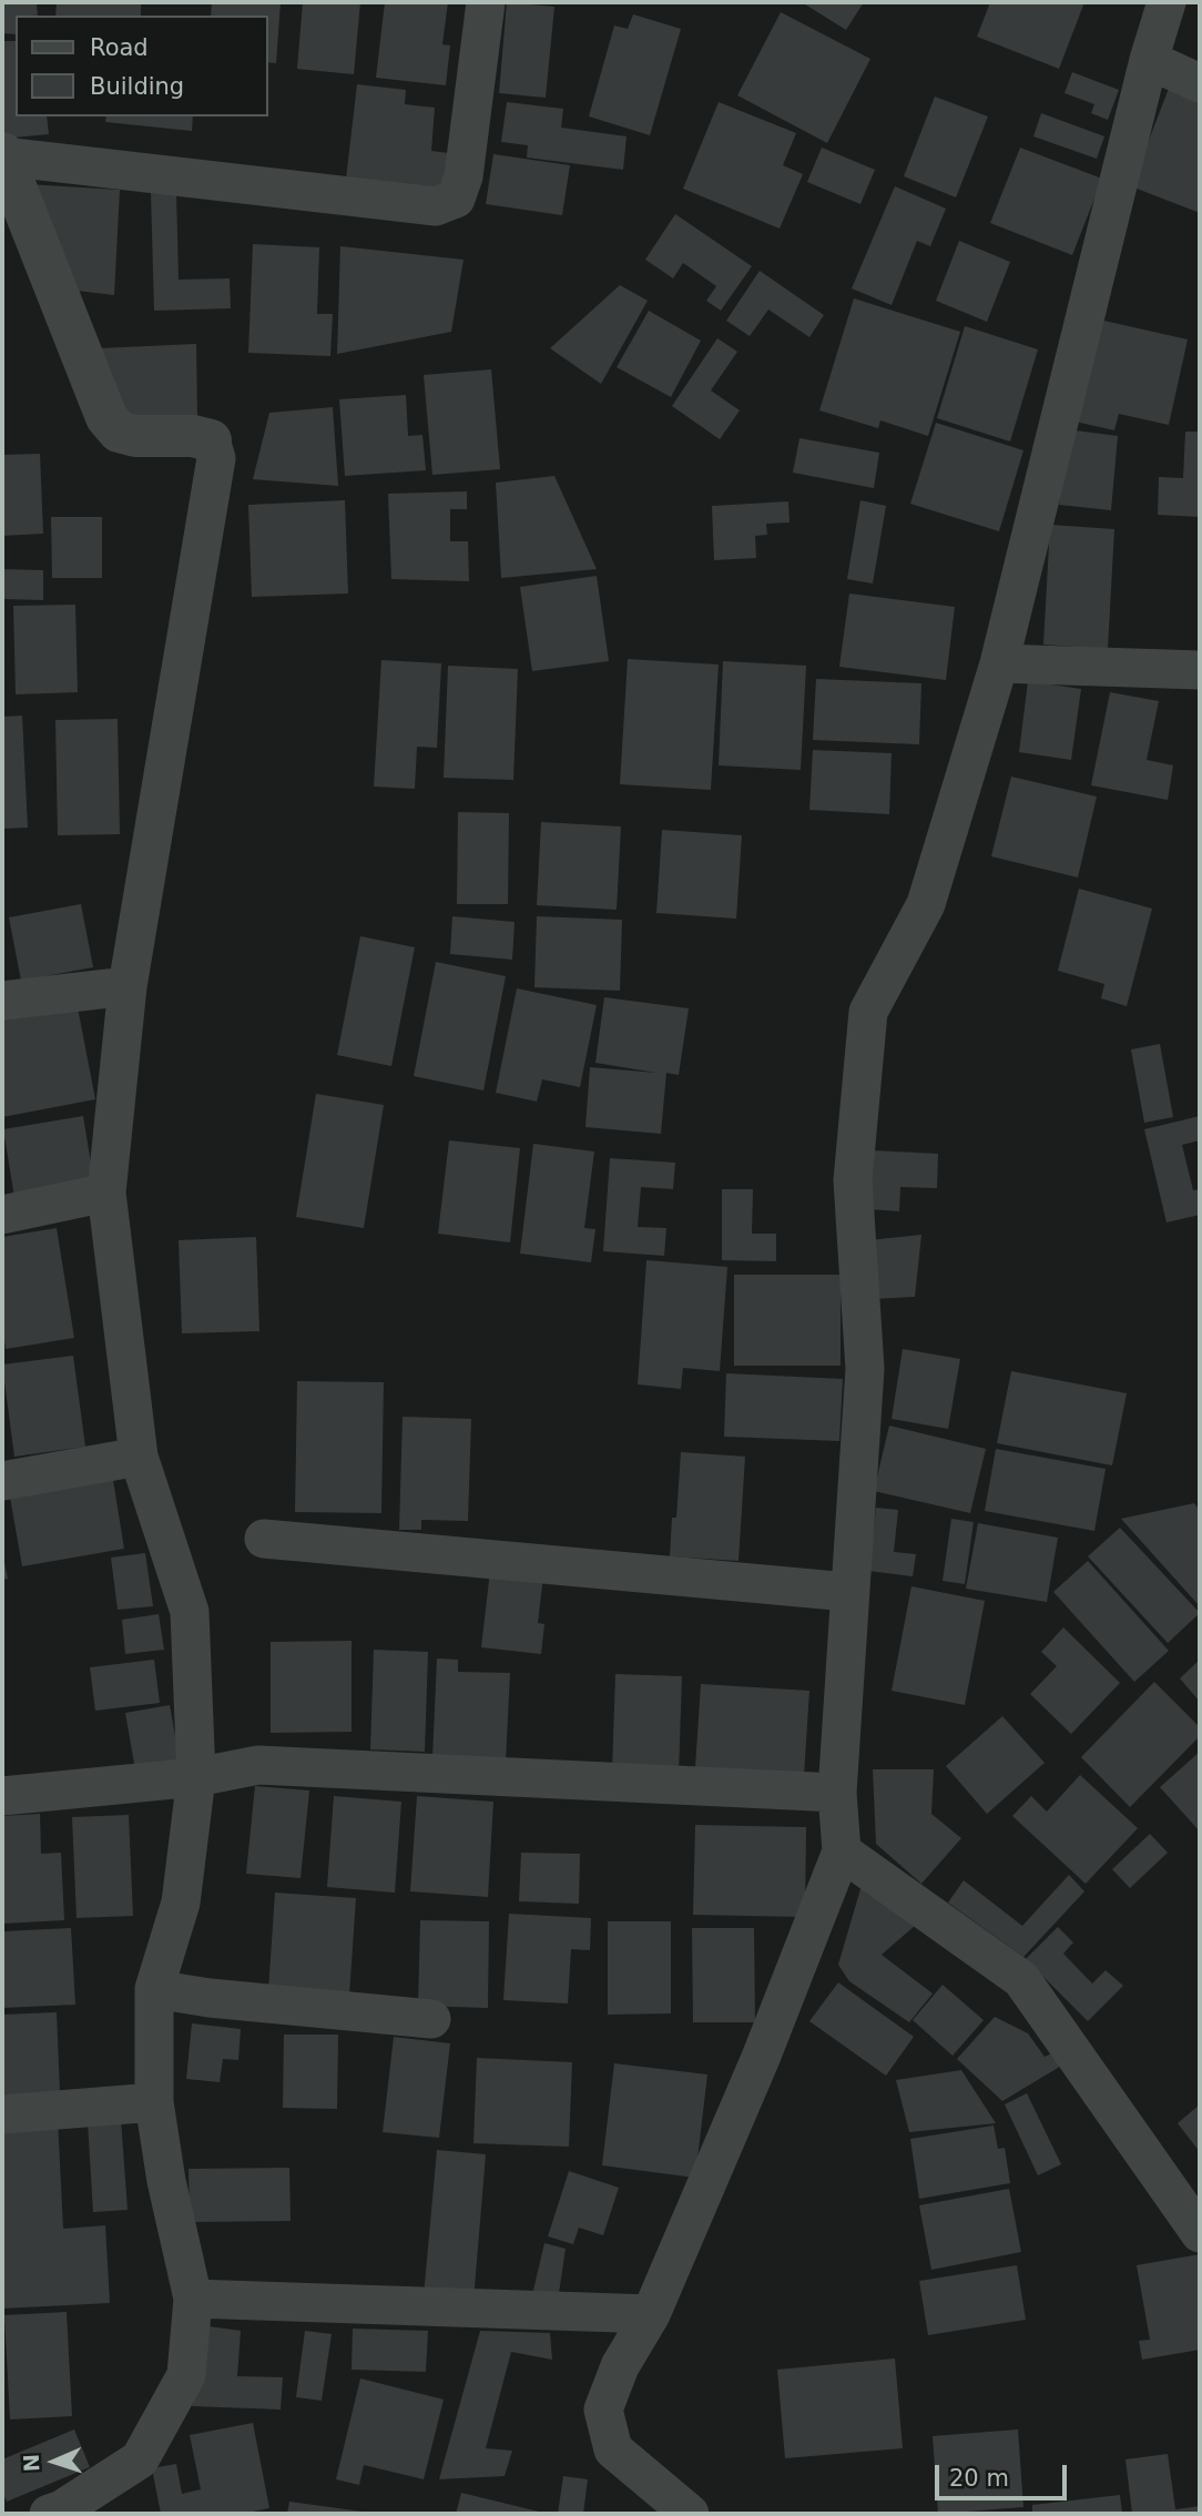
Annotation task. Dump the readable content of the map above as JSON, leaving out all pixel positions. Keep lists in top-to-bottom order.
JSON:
{
  "legend": ["Road", "Building"],
  "scale_bar": "20 m",
  "north": "left"
}
